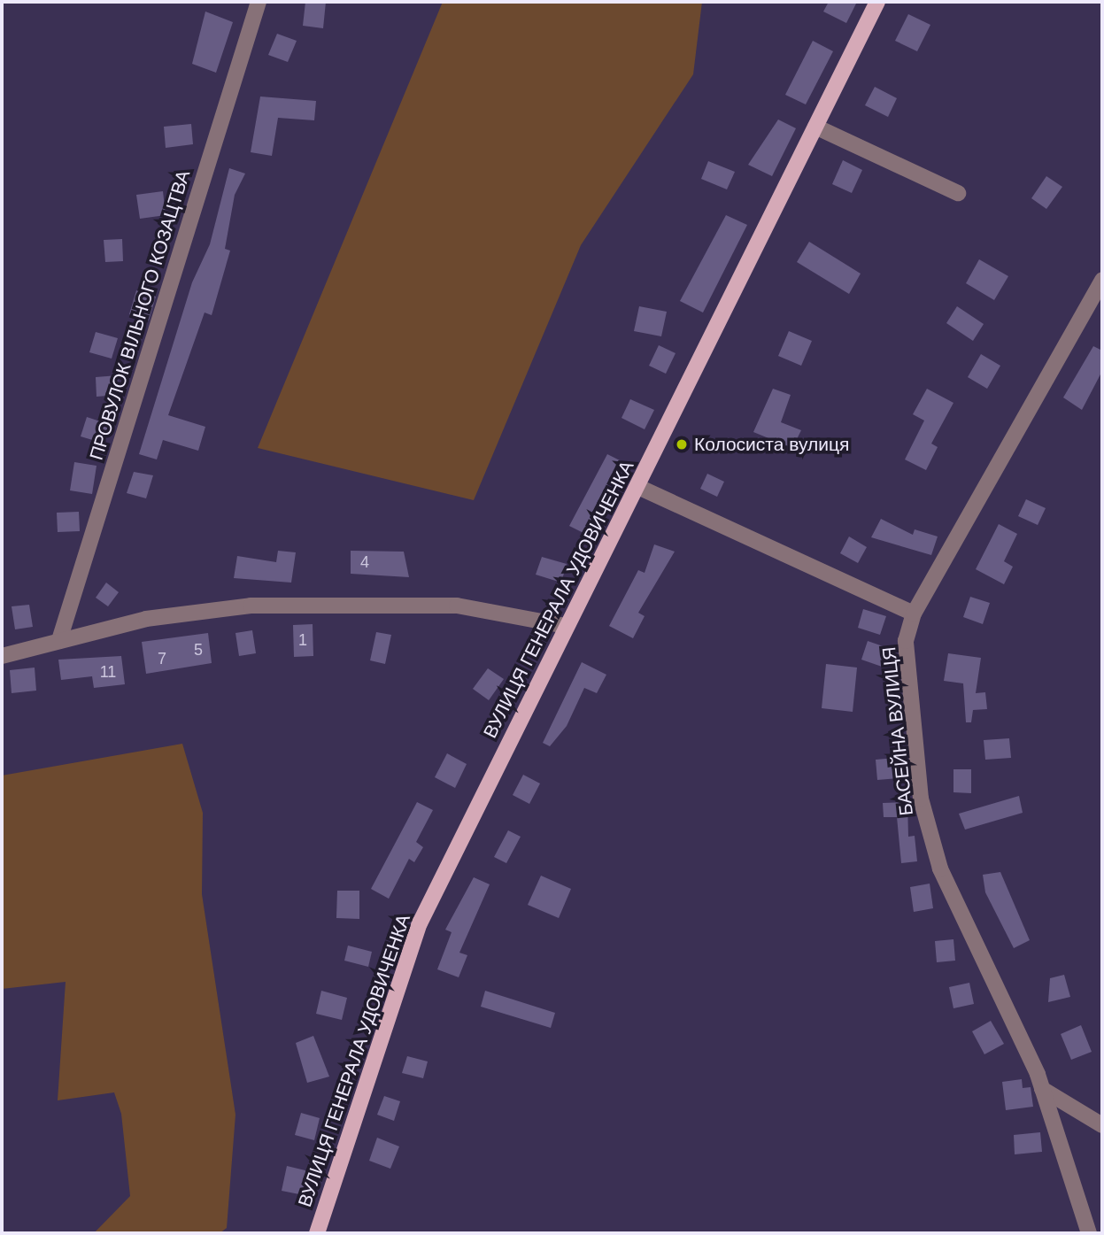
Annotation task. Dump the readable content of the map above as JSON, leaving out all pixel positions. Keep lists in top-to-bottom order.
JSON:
{
  "streets": {
    "main road": ["ВУЛИЦЯ ГЕНЕРАЛА УДОВИЧЕНКА"],
    "street": ["ПРОВУЛОК ВІЛЬНОГО КОЗАЦТВА", "БАСЕЙНА ВУЛИЦЯ"]
  },
  "places": ["Колосиста вулиця"],
  "house_numbers": [
    "4",
    "1",
    "5",
    "7",
    "11"
  ]
}
